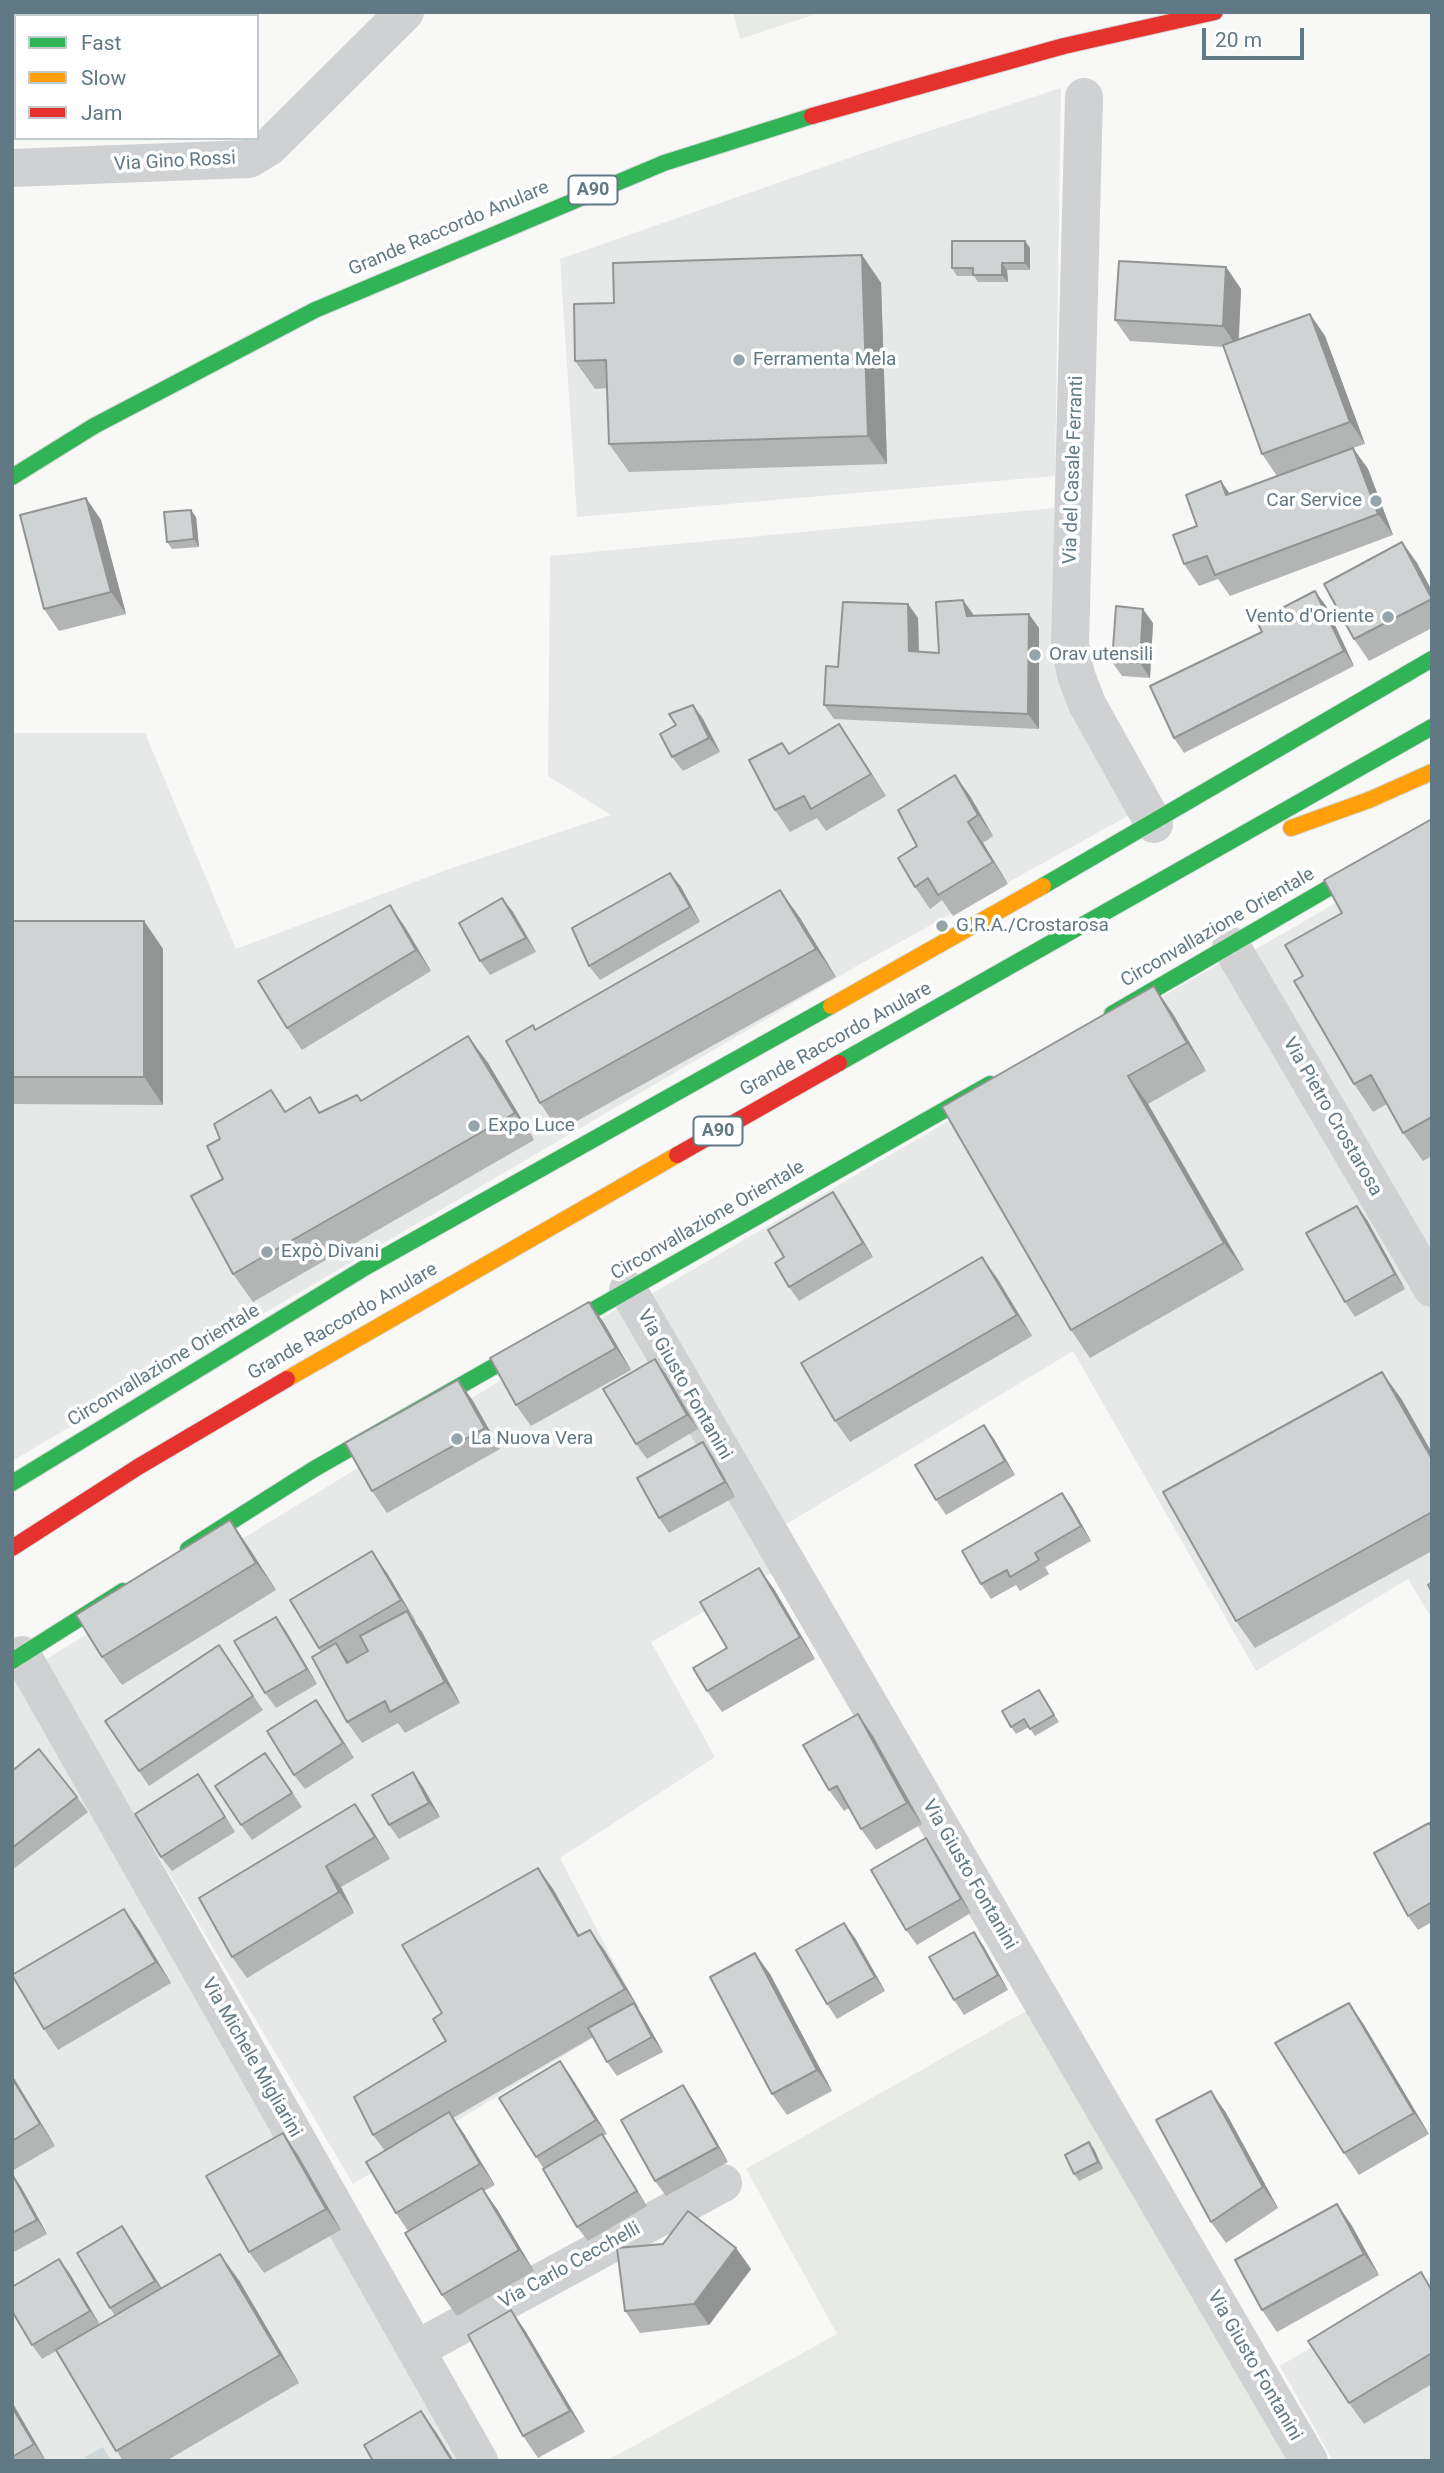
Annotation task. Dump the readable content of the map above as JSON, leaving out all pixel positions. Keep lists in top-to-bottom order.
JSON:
{
  "streets": {
    "main road": ["A90", "Grande Raccordo Anulare", "Circonvallazione Orientale"],
    "street": [
      "Via Gino Rossi",
      "Via del Casale Ferranti",
      "Via Pietro Crostarosa",
      "Via Giusto Fontanini",
      "Via Michele Migliarini",
      "Via Carlo Cecchelli"
    ]
  },
  "crossings": [
    ["Via del Casale Ferranti", "Circonvallazione Orientale"],
    ["Circonvallazione Orientale", "Via Pietro Crostarosa"],
    ["Circonvallazione Orientale", "Via Giusto Fontanini"],
    ["Via Michele Migliarini", "Via Carlo Cecchelli"]
  ],
  "places": [
    "Ferramenta Mela",
    "Car Service",
    "Vento d'Oriente",
    "Orav utensili",
    "G.R.A./Crostarosa",
    "Expo Luce",
    "Expò Divani",
    "La Nuova Vera"
  ],
  "legend": ["Fast", "Slow", "Jam"],
  "scale_bar": "20 m"
}
